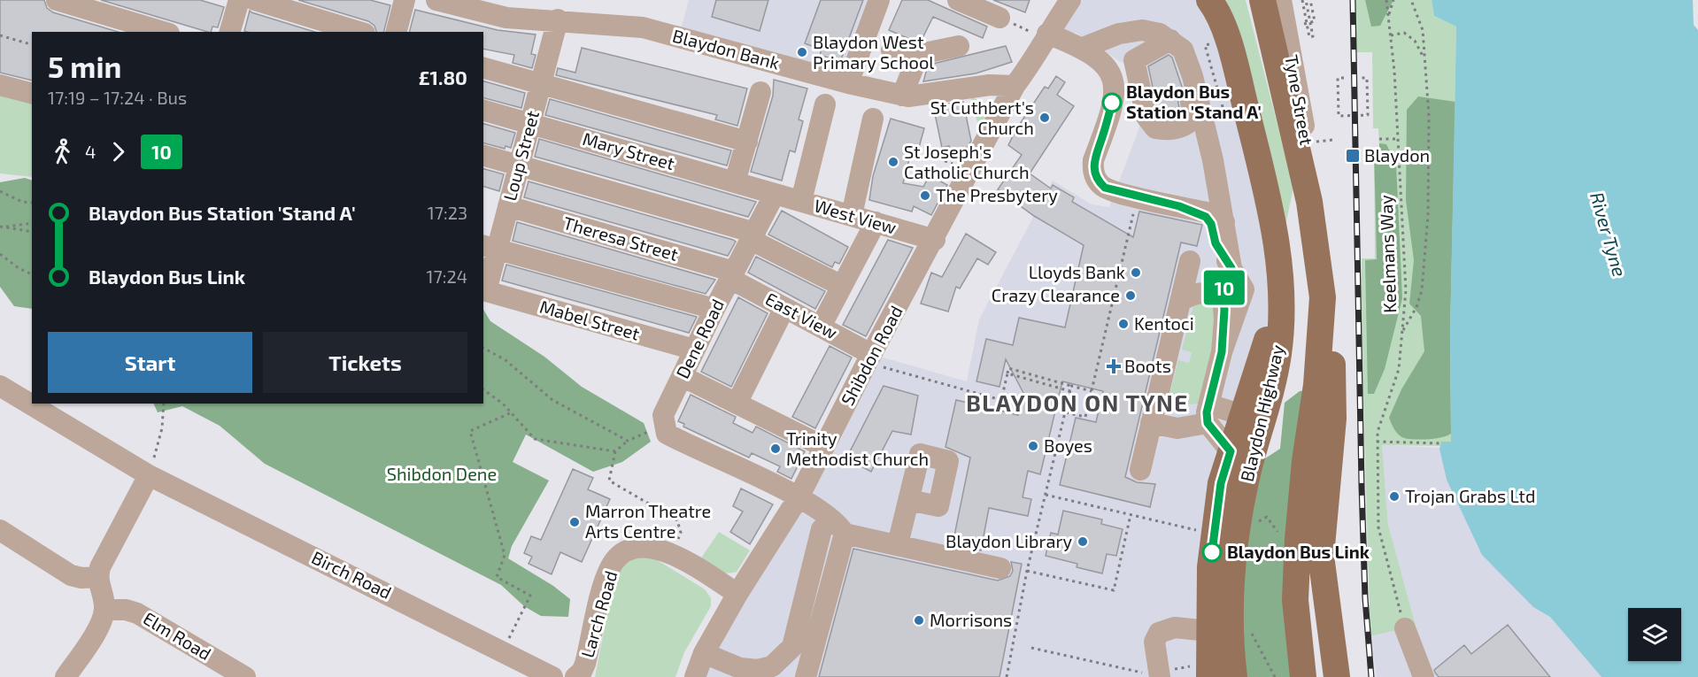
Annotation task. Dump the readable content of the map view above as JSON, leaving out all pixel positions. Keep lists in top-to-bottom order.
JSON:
{
  "streets": {
    "main road": ["Blaydon Highway"],
    "street": [
      "Blaydon Bank",
      "Tyne Street",
      "Mary Street",
      "Loup Street",
      "West View",
      "Theresa Street",
      "East View",
      "Mabel Street",
      "Dene Road",
      "Shibdon Road",
      "Birch Road",
      "Larch Road",
      "Elm Road"
    ],
    "path": ["Keelmans Way"]
  },
  "crossings": [
    ["Blaydon Bank", "Loup Street"],
    ["Blaydon Bank", "Shibdon Road"],
    ["Mary Street", "Loup Street"],
    ["Mary Street", "West View"],
    ["Mary Street", "Dene Road"],
    ["Loup Street", "Theresa Street"],
    ["Loup Street", "Mabel Street"],
    ["West View", "Dene Road"],
    ["West View", "Shibdon Road"],
    ["Theresa Street", "East View"],
    ["Theresa Street", "Dene Road"],
    ["East View", "Dene Road"],
    ["East View", "Shibdon Road"],
    ["Mabel Street", "Dene Road"],
    ["Shibdon Road", "Larch Road"]
  ],
  "districts": ["BLAYDON ON TYNE"],
  "water": ["River Tyne"],
  "parks": ["Shibdon Dene"],
  "places": {
    "other": [
      "Blaydon West Primary School",
      "Blaydon Bus Station 'Stand A'",
      "St Cuthbert's Church",
      "St Joseph's Catholic Church",
      "The Presbytery",
      "Lloyds Bank",
      "Crazy Clearance",
      "Kentoci",
      "Boyes",
      "Trinity Methodist Church",
      "Trojan Grabs Ltd",
      "Marron Theatre Arts Centre",
      "Blaydon Library",
      "Blaydon Bus Link",
      "Morrisons"
    ],
    "transit": ["Blaydon"],
    "health": ["Boots"]
  },
  "lines": ["bus line 10"],
  "page": {
    "on_map": "10",
    "heading": ["5 min", "17:19 – 17:24 · Bus", "£1.80"],
    "legs": ["4", "10"],
    "list": [
      {
        "name": "Blaydon Bus Station 'Stand A'",
        "value": "17:23"
      },
      {
        "name": "Blaydon Bus Link",
        "value": "17:24"
      }
    ],
    "buttons": ["Start", "Tickets"]
  }
}
